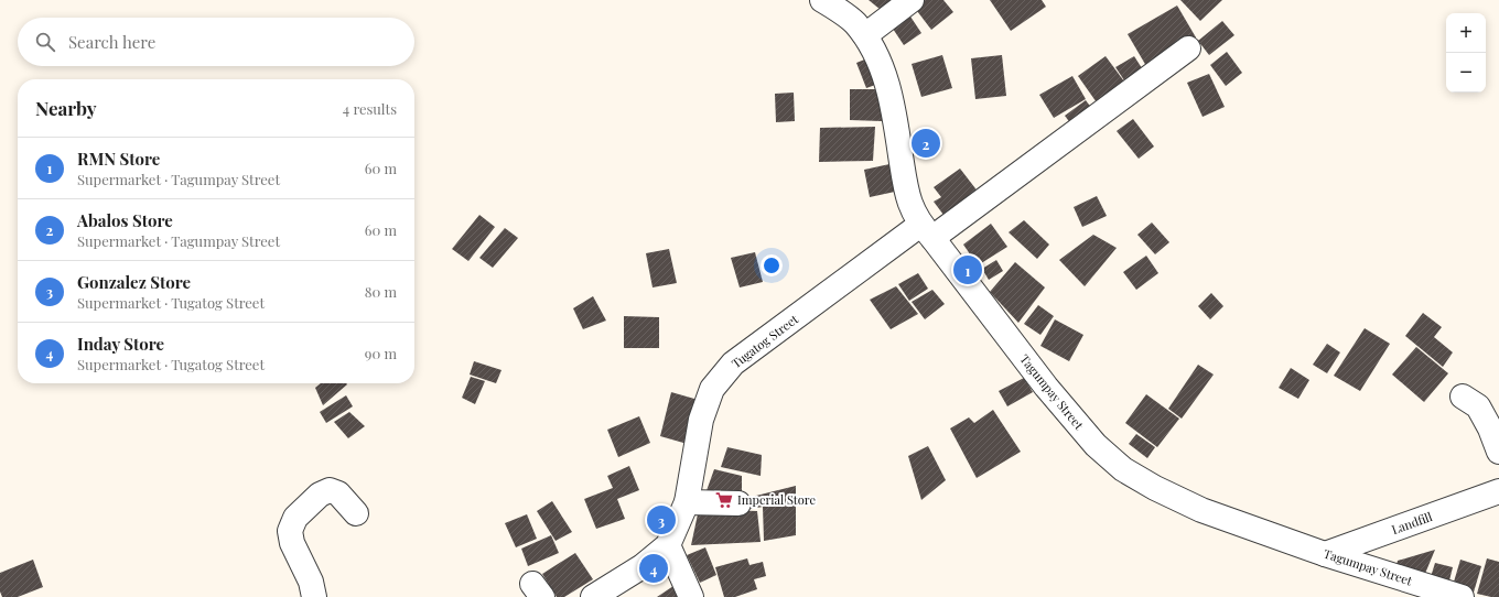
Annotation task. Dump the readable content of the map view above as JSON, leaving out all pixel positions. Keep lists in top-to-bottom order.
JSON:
{
  "streets": {
    "street": ["Tugatog Street", "Tagumpay Street", "Landfill"]
  },
  "crossings": [
    ["Tugatog Street", "Tagumpay Street"],
    ["Tagumpay Street", "Landfill"]
  ],
  "places": {
    "supermarket": ["Imperial Store"]
  },
  "page": {
    "map_buttons": ["+", "−"],
    "search": "Search here",
    "heading": ["Nearby", "4 results"],
    "pins": [
      "2",
      "1",
      "3",
      "4"
    ],
    "list": [
      {
        "mark": "1",
        "name": "RMN Store",
        "note": "Supermarket · Tagumpay Street",
        "value": "60 m"
      },
      {
        "mark": "2",
        "name": "Abalos Store",
        "note": "Supermarket · Tagumpay Street",
        "value": "60 m"
      },
      {
        "mark": "3",
        "name": "Gonzalez Store",
        "note": "Supermarket · Tugatog Street",
        "value": "80 m"
      },
      {
        "mark": "4",
        "name": "Inday Store",
        "note": "Supermarket · Tugatog Street",
        "value": "90 m"
      }
    ]
  }
}
